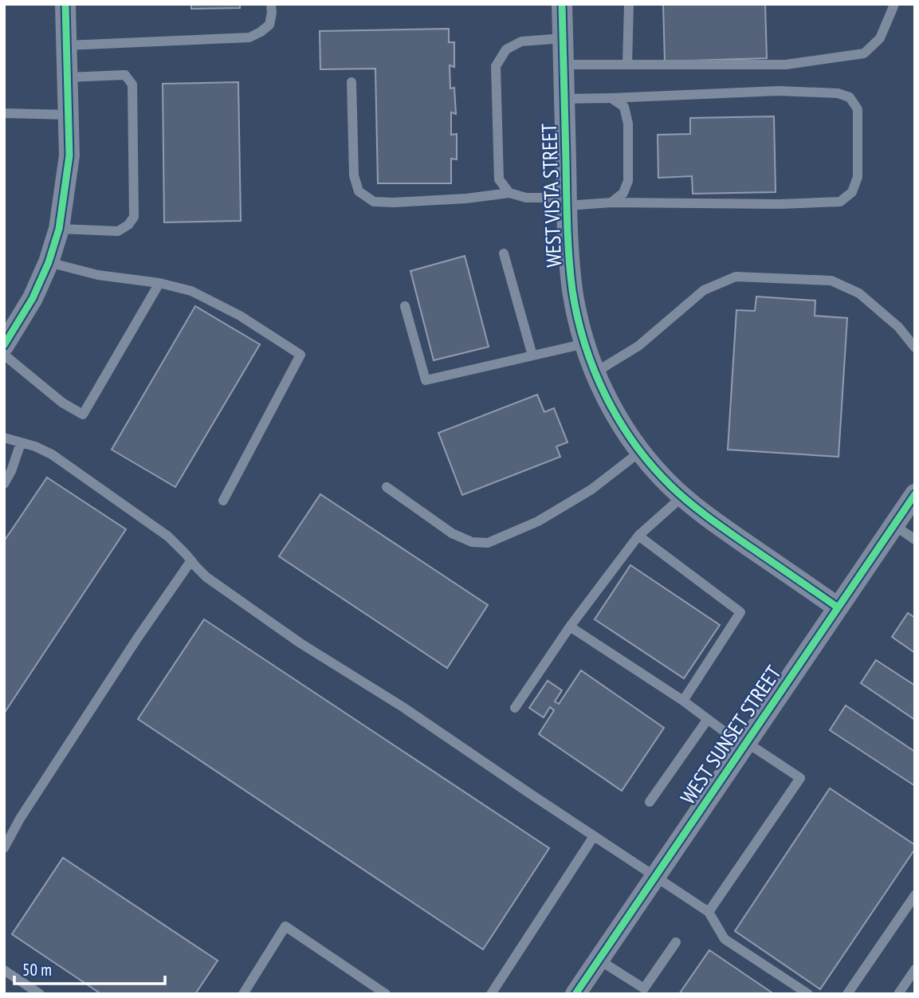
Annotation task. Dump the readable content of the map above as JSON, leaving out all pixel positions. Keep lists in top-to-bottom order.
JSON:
{
  "streets": {
    "street": ["WEST VISTA STREET", "WEST SUNSET STREET"]
  },
  "crossings": [
    ["WEST VISTA STREET", "WEST SUNSET STREET"]
  ],
  "scale_bar": "50 m"
}
